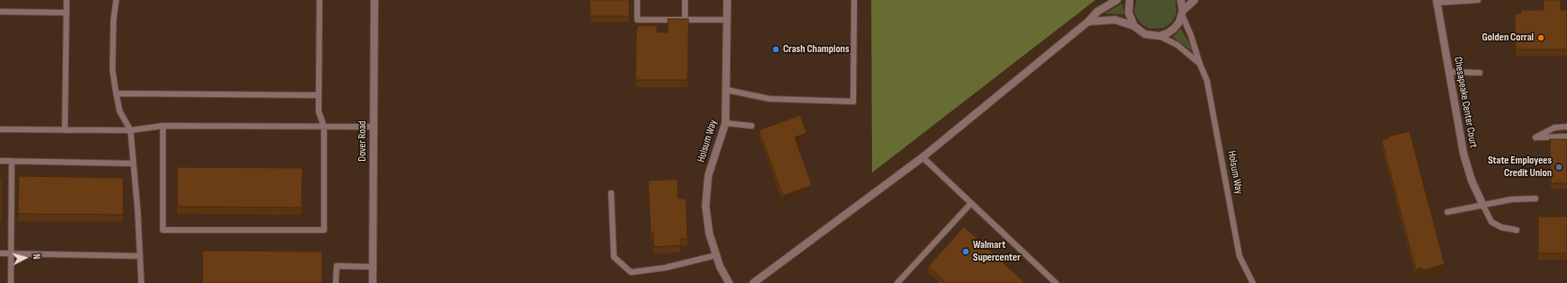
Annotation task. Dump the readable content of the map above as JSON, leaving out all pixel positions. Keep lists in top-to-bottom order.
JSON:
{
  "streets": {
    "street": ["Chesapeake Center Court", "Dover Road", "Holsum Way"]
  },
  "places": [
    "Golden Corral",
    "Crash Champions",
    "State Employees Credit Union",
    "Walmart Supercenter"
  ],
  "north": "right"
}
